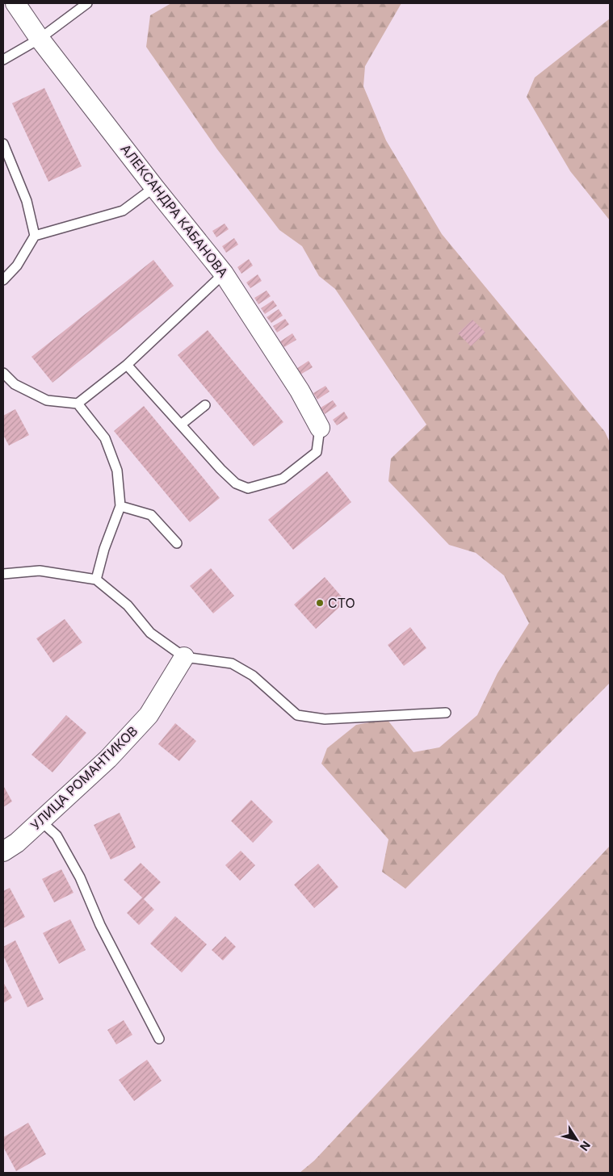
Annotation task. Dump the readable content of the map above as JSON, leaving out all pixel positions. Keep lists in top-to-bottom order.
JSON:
{
  "streets": {
    "street": ["АЛЕКСАНДРА КАБАНОВА", "УЛИЦА РОМАНТИКОВ"]
  },
  "places": ["СТО"],
  "north": "bottom right"
}
